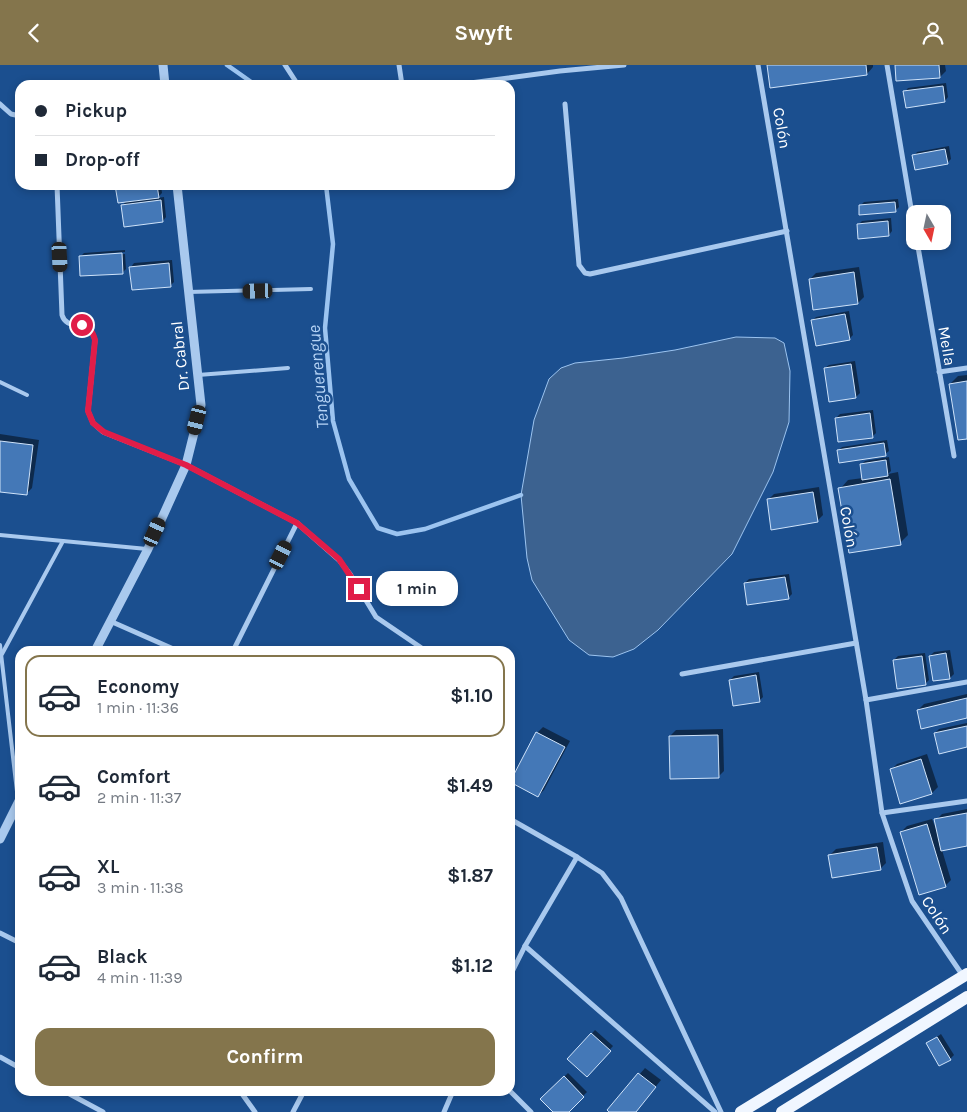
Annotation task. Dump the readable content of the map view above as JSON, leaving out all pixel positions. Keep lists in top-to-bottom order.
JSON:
{
  "streets": {
    "street": ["Colón", "Mella", "Dr. Cabral"]
  },
  "water": ["Tenguerengue"],
  "north": "bottom",
  "page": {
    "header": "Swyft",
    "banner": ["Pickup", "Drop-off"],
    "bubble": "1 min",
    "list": [
      {
        "name": "Economy",
        "note": "1 min · 11:36",
        "value": "$1.10"
      },
      {
        "name": "Comfort",
        "note": "2 min · 11:37",
        "value": "$1.49"
      },
      {
        "name": "XL",
        "note": "3 min · 11:38",
        "value": "$1.87"
      },
      {
        "name": "Black",
        "note": "4 min · 11:39",
        "value": "$1.12"
      }
    ],
    "buttons": "Confirm"
  }
}
